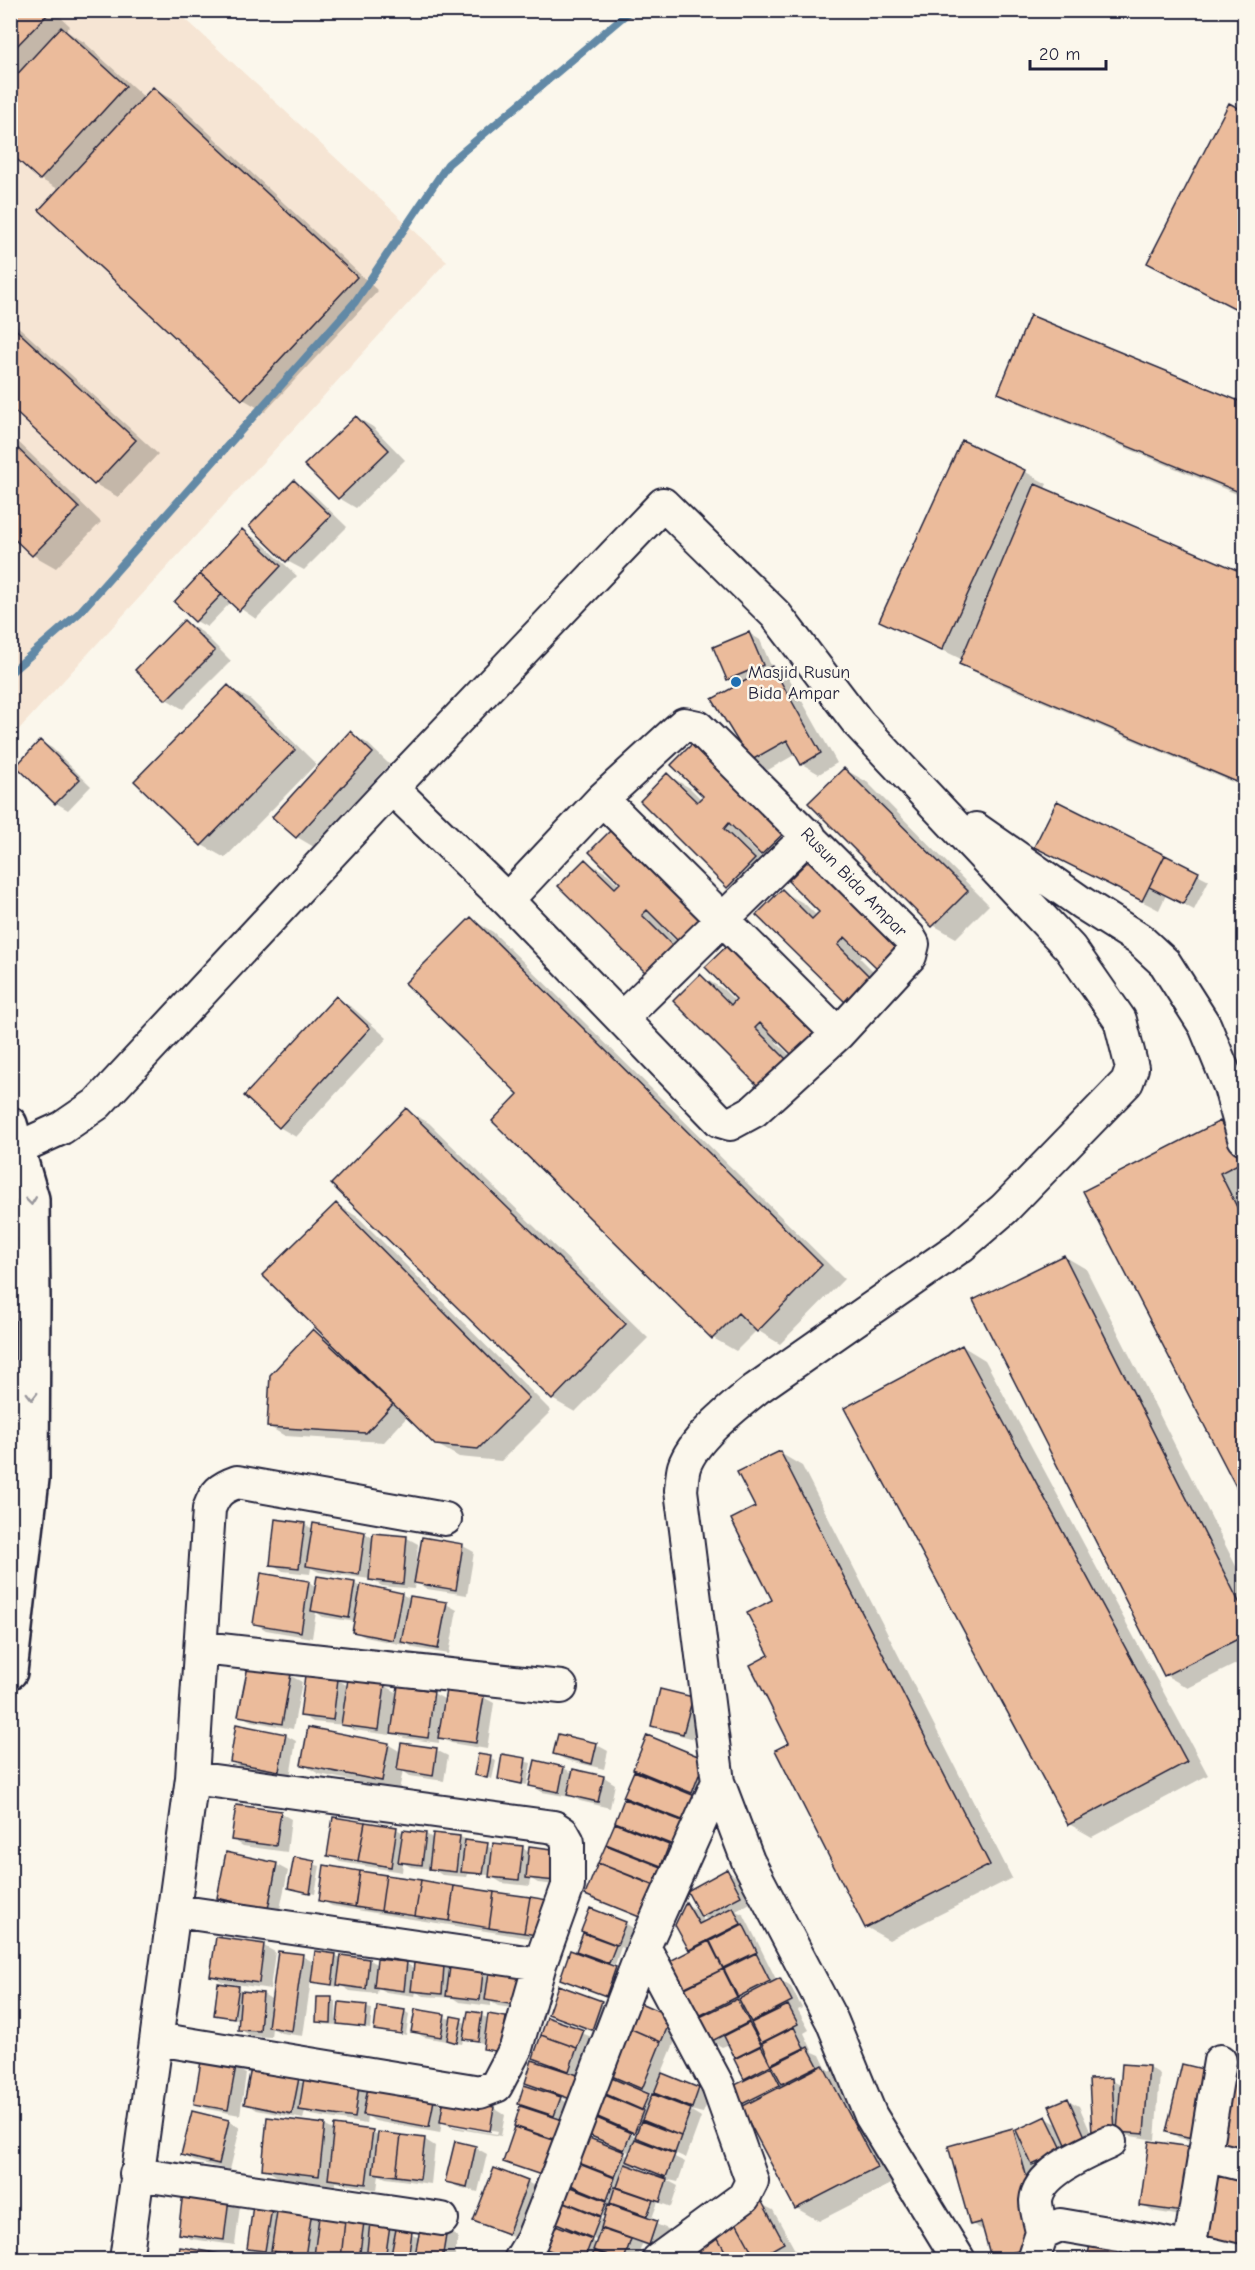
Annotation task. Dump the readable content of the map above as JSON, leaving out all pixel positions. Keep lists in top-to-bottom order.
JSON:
{
  "streets": {
    "street": ["Rusun Bida Ampar"]
  },
  "places": ["Masjid Rusun Bida Ampar"],
  "scale_bar": "20 m"
}
